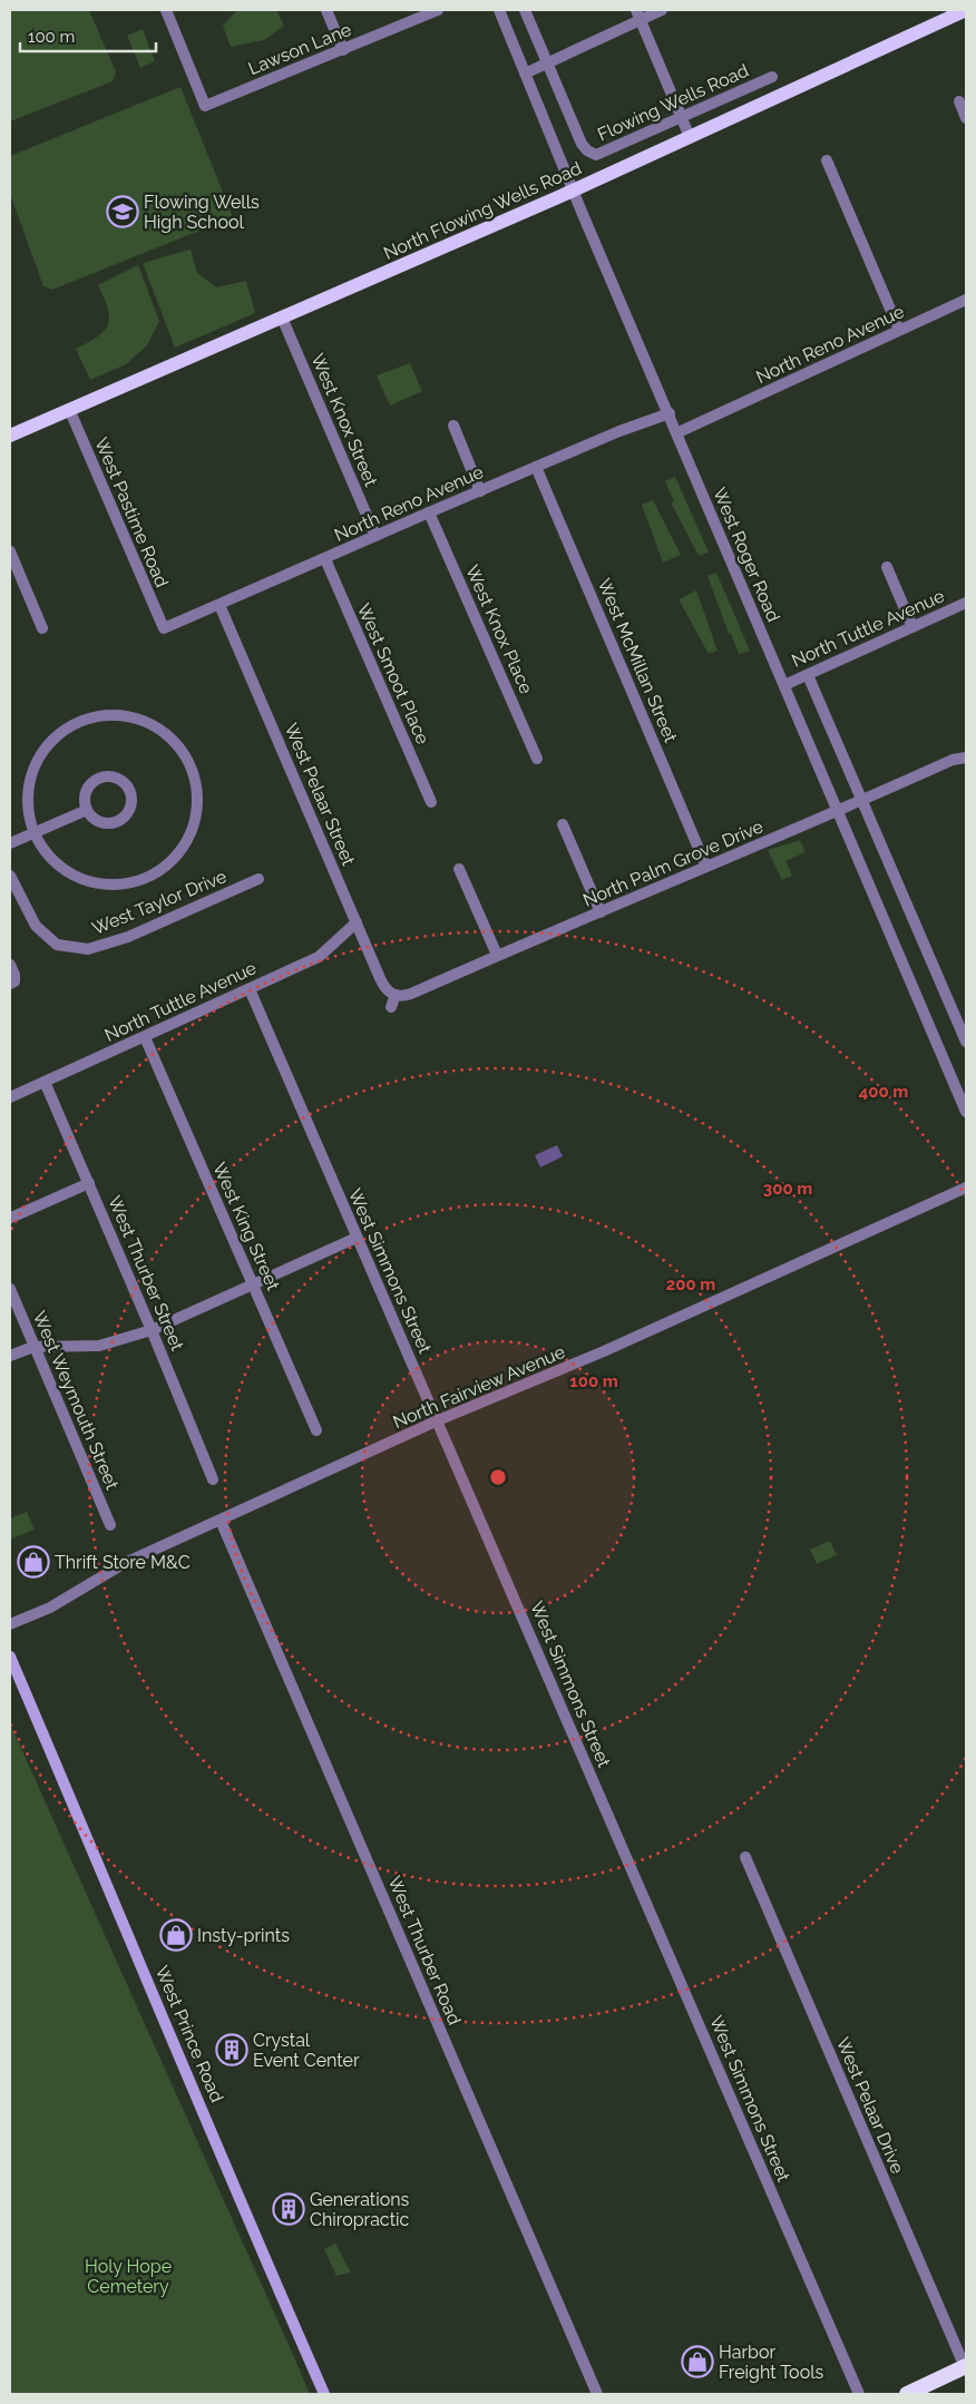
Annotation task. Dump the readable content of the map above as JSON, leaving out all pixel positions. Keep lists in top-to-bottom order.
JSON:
{
  "streets": {
    "main road": ["North Flowing Wells Road", "West Prince Road"],
    "street": [
      "Lawson Lane",
      "Flowing Wells Road",
      "North Reno Avenue",
      "West Knox Street",
      "West Pastime Road",
      "West Roger Road",
      "North Tuttle Avenue",
      "West Knox Place",
      "West McMillan Street",
      "West Smoot Place",
      "West Pelaar Street",
      "North Palm Grove Drive",
      "West Taylor Drive",
      "West King Street",
      "West Simmons Street",
      "West Thurber Street",
      "North Fairview Avenue",
      "West Weymouth Street",
      "West Thurber Road",
      "West Pelaar Drive"
    ]
  },
  "crossings": [
    ["North Flowing Wells Road", "West Knox Street"],
    ["North Flowing Wells Road", "West Pastime Road"],
    ["North Flowing Wells Road", "West Roger Road"],
    ["North Reno Avenue", "West Knox Street"],
    ["North Reno Avenue", "West Pastime Road"],
    ["North Reno Avenue", "West Roger Road"],
    ["North Reno Avenue", "West Knox Place"],
    ["North Reno Avenue", "West McMillan Street"],
    ["North Reno Avenue", "West Smoot Place"],
    ["North Reno Avenue", "West Pelaar Street"],
    ["West Roger Road", "North Tuttle Avenue"],
    ["West Roger Road", "North Palm Grove Drive"],
    ["North Tuttle Avenue", "West Pelaar Street"],
    ["North Tuttle Avenue", "West King Street"],
    ["North Tuttle Avenue", "West Simmons Street"],
    ["North Tuttle Avenue", "West Thurber Street"],
    ["West McMillan Street", "North Palm Grove Drive"],
    ["West Pelaar Street", "North Palm Grove Drive"],
    ["West Simmons Street", "North Fairview Avenue"],
    ["North Fairview Avenue", "West Thurber Road"]
  ],
  "parks": ["Holy Hope Cemetery"],
  "places": {
    "school or university": ["Flowing Wells High School"],
    "shop": ["Thrift Store M&C", "Insty-prints", "Harbor Freight Tools"],
    "building": ["Crystal Event Center", "Generations Chiropractic"]
  },
  "scale_bar": "100 m",
  "rings": [
    "400 m",
    "300 m",
    "200 m",
    "100 m"
  ]
}
